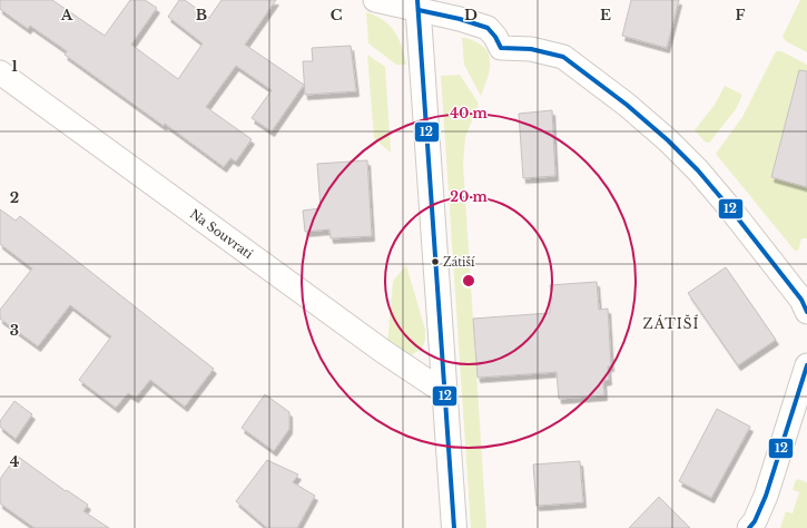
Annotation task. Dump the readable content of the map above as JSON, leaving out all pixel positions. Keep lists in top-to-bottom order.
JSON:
{
  "streets": {
    "street": ["Na Souvrati"]
  },
  "districts": ["ZÁTIŠÍ"],
  "places": ["Zátiší"],
  "lines": ["transit line 12"],
  "grid": {
    "columns": [
      "A",
      "B",
      "C",
      "D",
      "E",
      "F"
    ],
    "rows": [
      "1",
      "2",
      "3",
      "4"
    ]
  },
  "rings": ["40 m", "20 m"]
}
